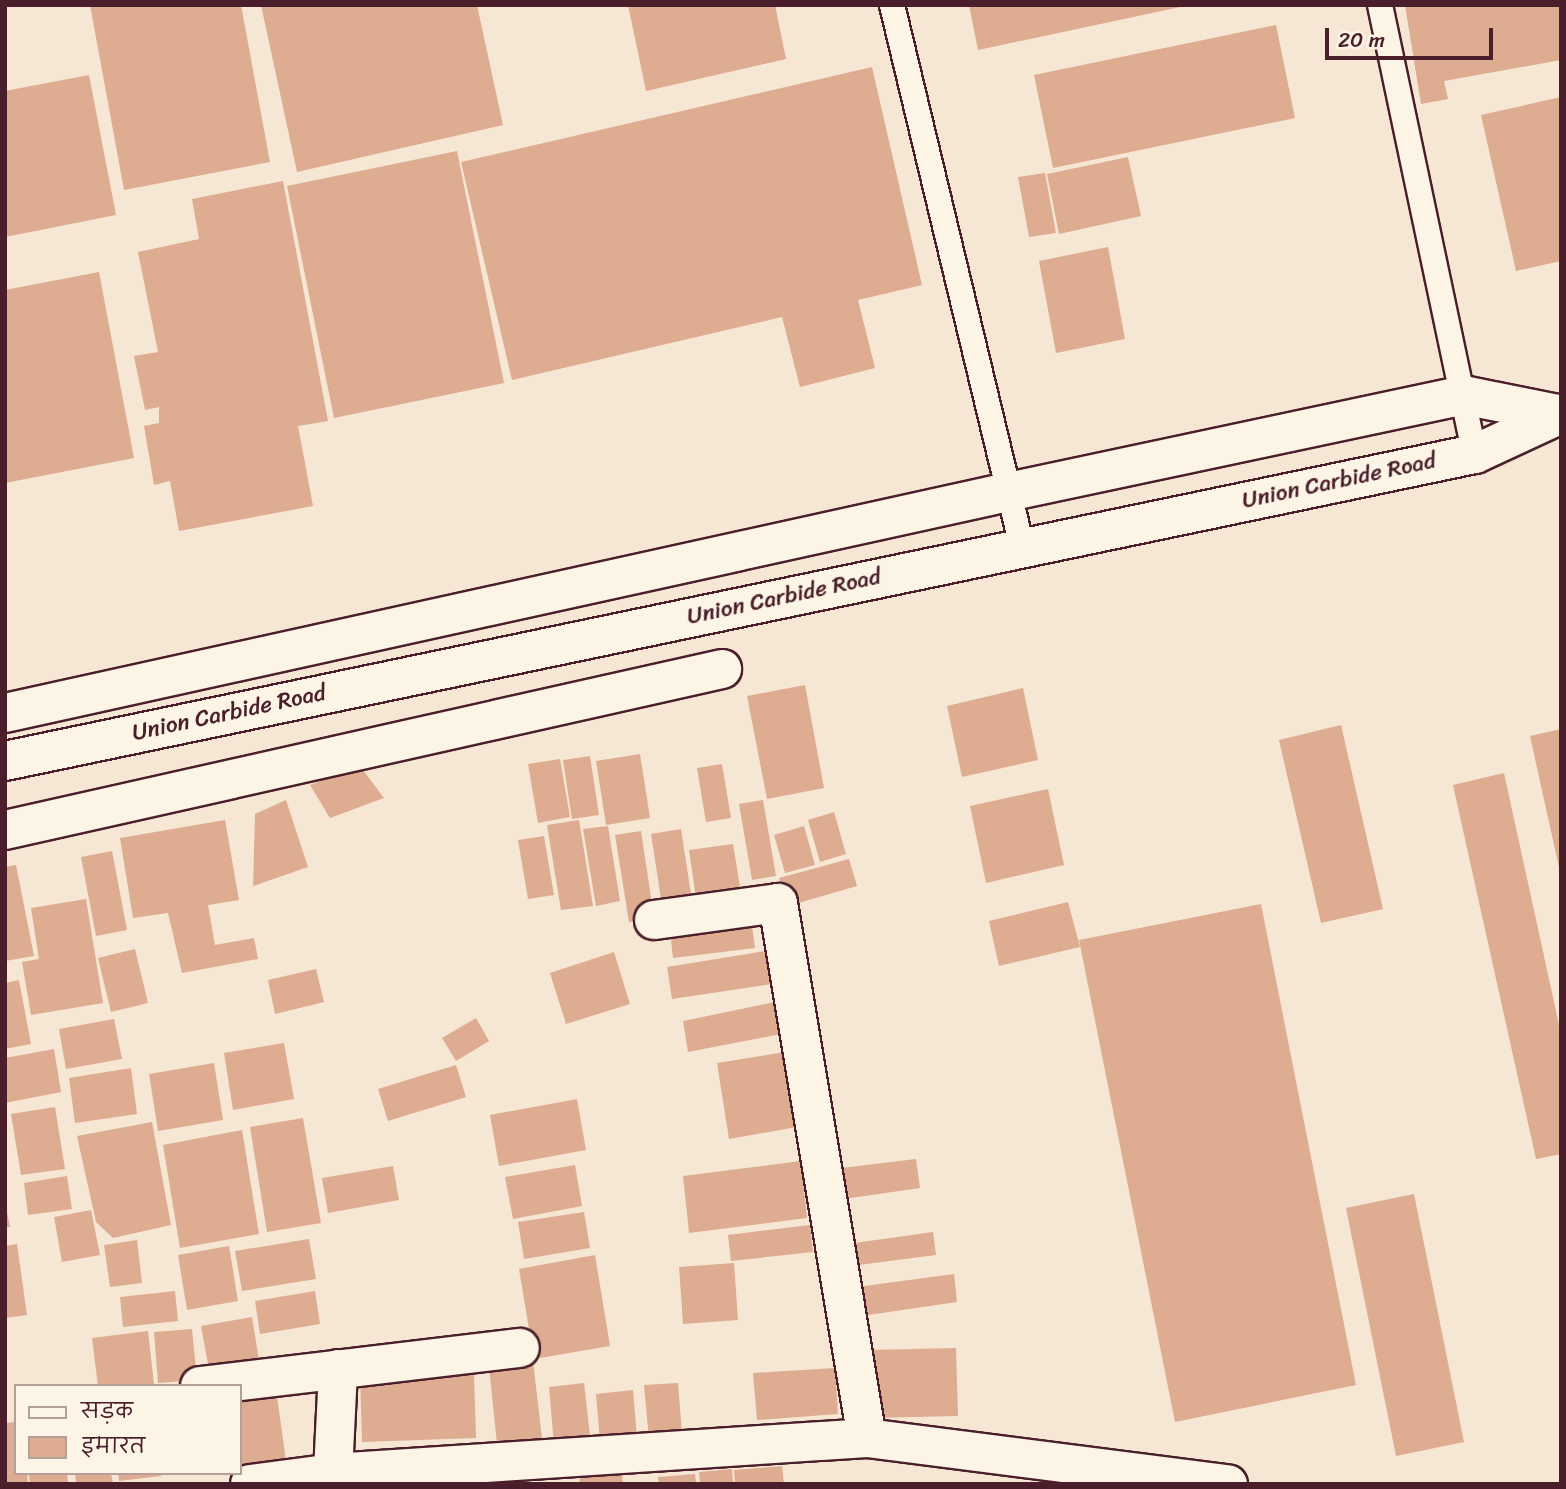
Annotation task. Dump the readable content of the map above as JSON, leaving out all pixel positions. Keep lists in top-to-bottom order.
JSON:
{
  "streets": {
    "street": ["Union Carbide Road"]
  },
  "legend": ["सड़क", "इमारत"],
  "scale_bar": "20 m"
}
